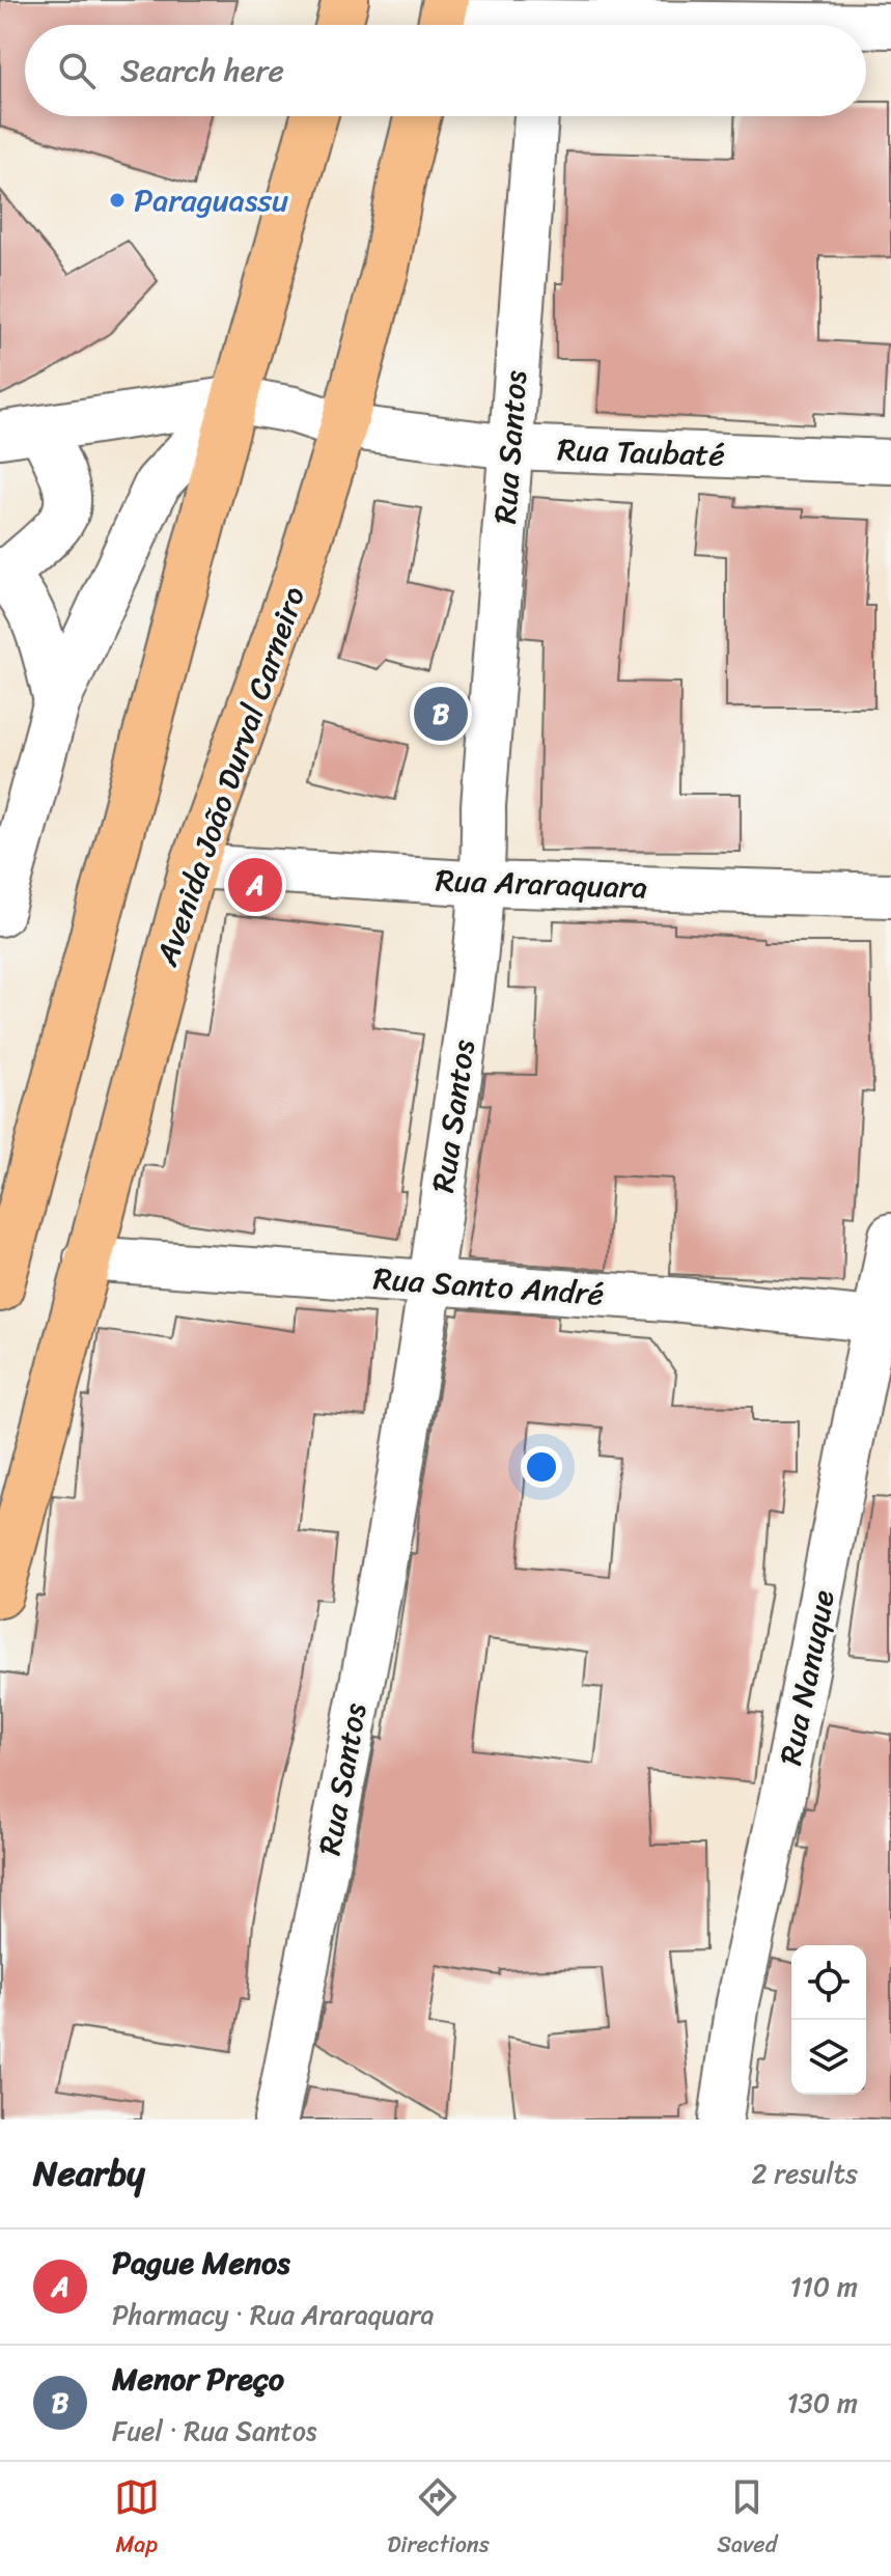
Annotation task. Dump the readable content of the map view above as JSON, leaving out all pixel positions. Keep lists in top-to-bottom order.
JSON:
{
  "streets": {
    "main road": ["Avenida João Durval Carneiro"],
    "street": [
      "Rua Santos",
      "Rua Taubaté",
      "Rua Araraquara",
      "Rua Santo André",
      "Rua Nanuque"
    ]
  },
  "crossings": [
    ["Rua Santos", "Rua Taubaté"],
    ["Rua Santos", "Rua Araraquara"],
    ["Rua Santos", "Rua Santo André"],
    ["Rua Taubaté", "Avenida João Durval Carneiro"],
    ["Avenida João Durval Carneiro", "Rua Araraquara"],
    ["Avenida João Durval Carneiro", "Rua Santo André"],
    ["Rua Santo André", "Rua Nanuque"]
  ],
  "places": ["Paraguassu"],
  "page": {
    "search": "Search here",
    "pins": ["B", "A"],
    "heading": ["Nearby", "2 results"],
    "list": [
      {
        "mark": "A",
        "name": "Pague Menos",
        "note": "Pharmacy · Rua Araraquara",
        "value": "110 m"
      },
      {
        "mark": "B",
        "name": "Menor Preço",
        "note": "Fuel · Rua Santos",
        "value": "130 m"
      }
    ],
    "nav": ["Map", "Directions", "Saved"]
  }
}
